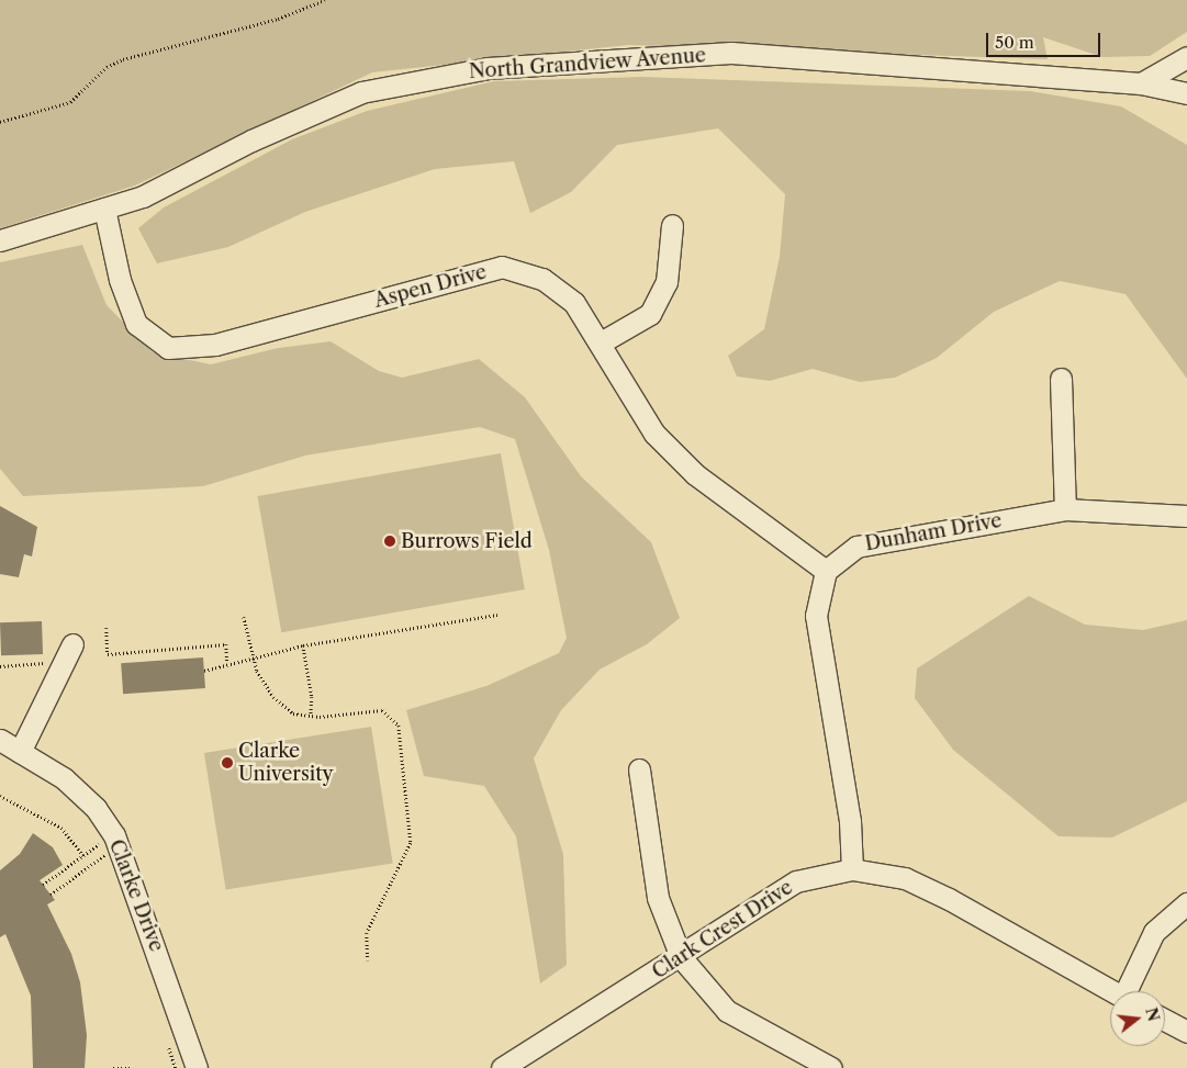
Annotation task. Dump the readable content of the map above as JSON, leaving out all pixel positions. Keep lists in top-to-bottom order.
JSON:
{
  "streets": {
    "street": [
      "North Grandview Avenue",
      "Aspen Drive",
      "Dunham Drive",
      "Clarke Drive",
      "Clark Crest Drive"
    ]
  },
  "crossings": [
    ["North Grandview Avenue", "Aspen Drive"],
    ["Aspen Drive", "Dunham Drive"]
  ],
  "places": ["Burrows Field", "Clarke University"],
  "scale_bar": "50 m",
  "north": "right"
}
